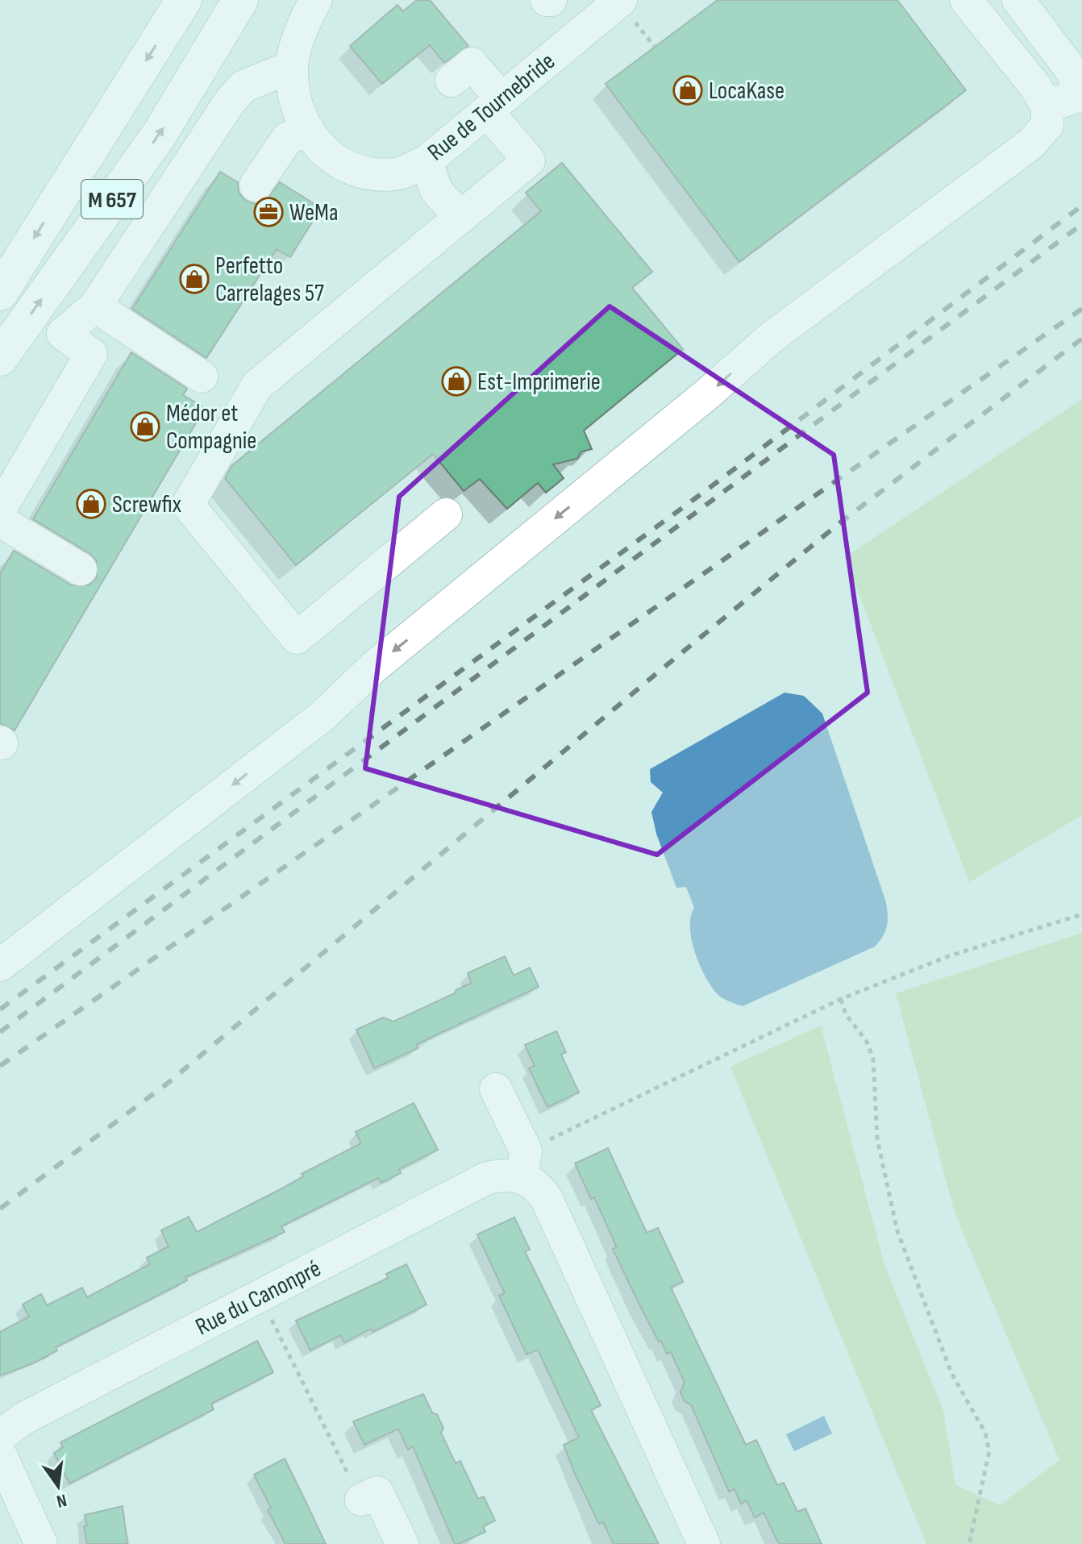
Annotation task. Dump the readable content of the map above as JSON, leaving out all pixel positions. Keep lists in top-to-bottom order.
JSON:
{
  "streets": {
    "main road": ["M 657"],
    "street": ["Rue de Tournebride", "Rue du Canonpré"]
  },
  "places": {
    "shop": [
      "LocaKase",
      "Perfetto Carrelages 57",
      "Est-Imprimerie",
      "Médor et Compagnie",
      "Screwfix"
    ],
    "office": ["WeMa"]
  },
  "north": "bottom"
}
